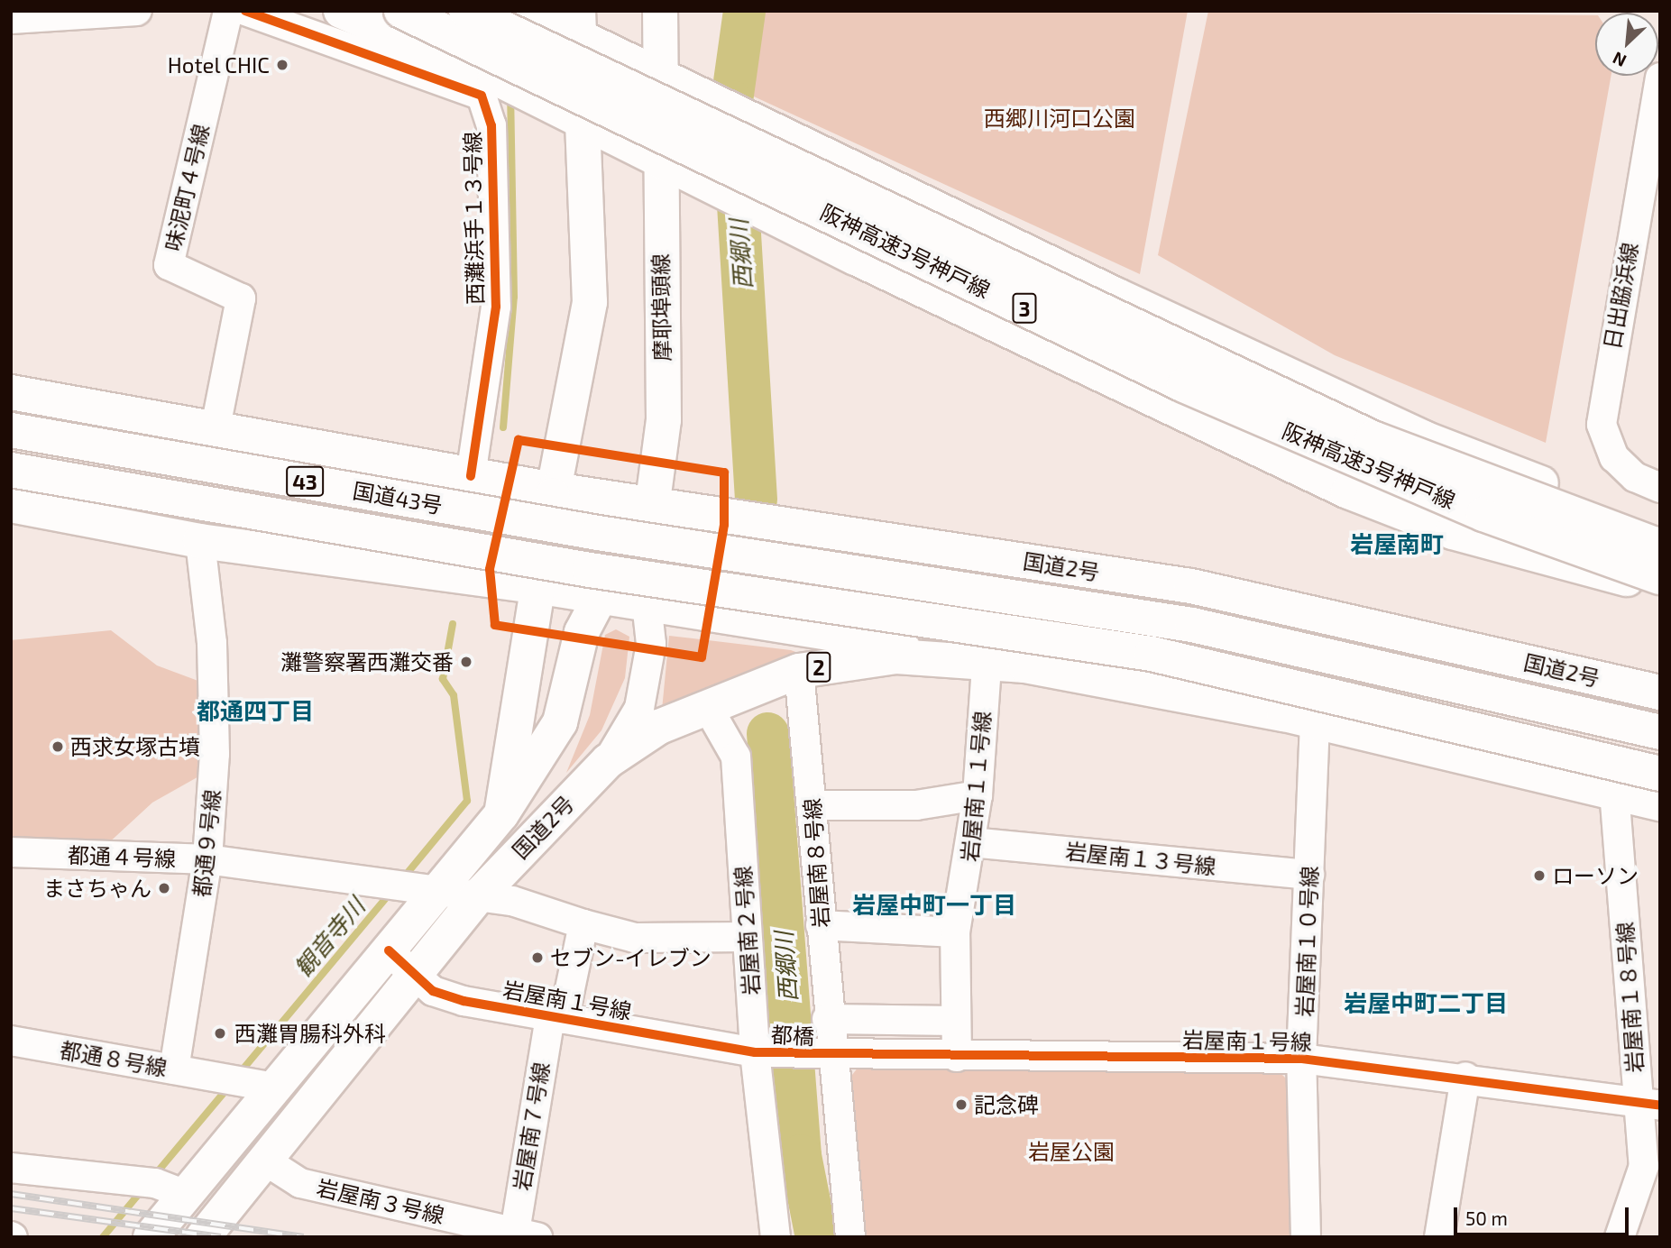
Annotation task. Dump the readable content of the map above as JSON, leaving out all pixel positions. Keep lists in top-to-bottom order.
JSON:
{
  "streets": {
    "main road": [
      "阪神高速3号神戸線",
      "摩耶埠頭線",
      "3",
      "43",
      "国道43号",
      "国道2号",
      "2"
    ],
    "street": [
      "味泥町４号線",
      "西灘浜手１３号線",
      "日出脇浜線",
      "岩屋南１１号線",
      "都通９号線",
      "都通４号線",
      "岩屋南１３号線",
      "岩屋南８号線",
      "岩屋南２号線",
      "岩屋南１０号線",
      "岩屋南１８号線",
      "岩屋南１号線",
      "都橋",
      "都通８号線",
      "岩屋南７号線",
      "岩屋南３号線"
    ]
  },
  "crossings": [
    ["味泥町４号線", "43"],
    ["西灘浜手１３号線", "43"],
    ["摩耶埠頭線", "国道2号"],
    ["43", "国道2号"],
    ["国道43号", "国道2号"],
    ["国道2号", "岩屋南１１号線"],
    ["国道2号", "都通４号線"],
    ["国道2号", "岩屋南８号線"],
    ["国道2号", "岩屋南２号線"],
    ["国道2号", "岩屋南１０号線"],
    ["国道2号", "岩屋南１８号線"],
    ["国道2号", "岩屋南１号線"],
    ["国道2号", "都通８号線"],
    ["国道2号", "岩屋南３号線"],
    ["岩屋南１１号線", "岩屋南１３号線"],
    ["岩屋南１１号線", "岩屋南１号線"],
    ["都通９号線", "都通４号線"],
    ["都通９号線", "都通８号線"],
    ["都通４号線", "岩屋南２号線"],
    ["都通４号線", "岩屋南７号線"],
    ["岩屋南１３号線", "岩屋南１０号線"],
    ["岩屋南８号線", "岩屋南１号線"],
    ["岩屋南８号線", "都橋"],
    ["岩屋南２号線", "岩屋南１号線"],
    ["岩屋南２号線", "都橋"],
    ["岩屋南１０号線", "岩屋南１号線"],
    ["岩屋南１８号線", "岩屋南１号線"],
    ["岩屋南１号線", "都橋"],
    ["岩屋南１号線", "岩屋南７号線"],
    ["岩屋南７号線", "岩屋南３号線"]
  ],
  "districts": [
    "岩屋南町",
    "都通四丁目",
    "岩屋中町一丁目",
    "岩屋中町二丁目"
  ],
  "water": ["西郷川", "観音寺川"],
  "parks": ["西郷川河口公園", "岩屋公園"],
  "places": [
    "Hotel CHIC",
    "灘警察署西灘交番",
    "西求女塚古墳",
    "ローソン",
    "まさちゃん",
    "セブン-イレブン",
    "西灘胃腸科外科",
    "記念碑"
  ],
  "scale_bar": "50 m",
  "north": "bottom left"
}
